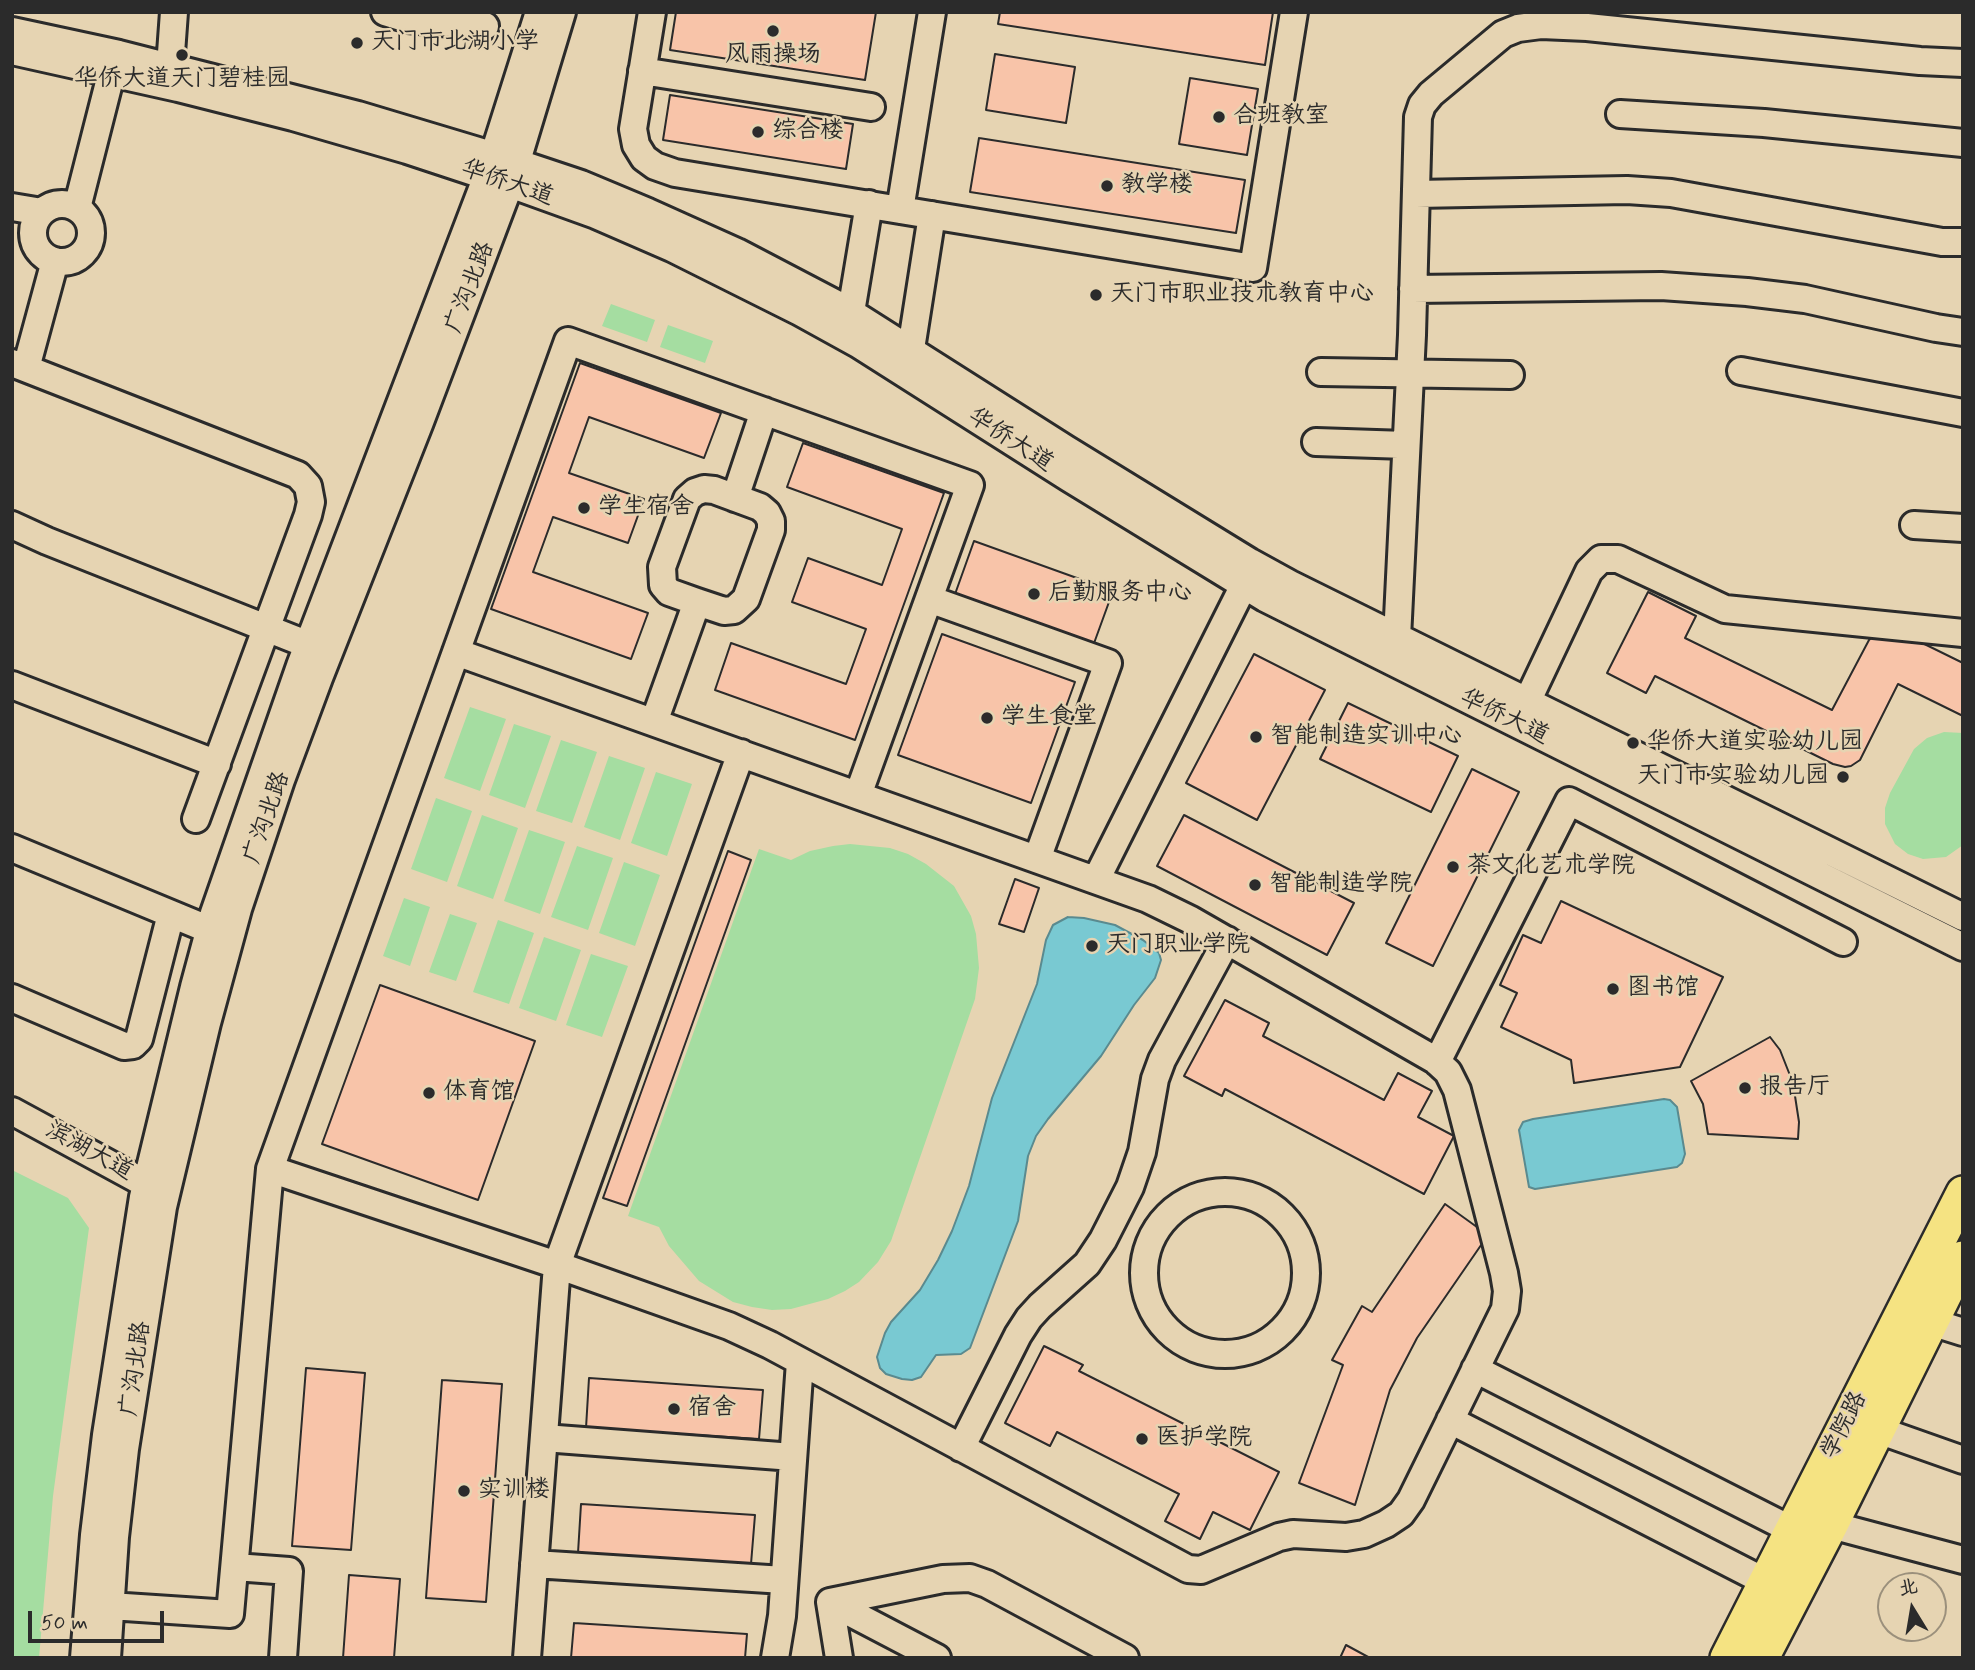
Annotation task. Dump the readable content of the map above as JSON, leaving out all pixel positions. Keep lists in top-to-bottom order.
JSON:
{
  "streets": {
    "main road": ["学院路"],
    "street": ["华侨大道", "广沟北路", "滨湖大道"]
  },
  "crossings": [
    ["华侨大道", "广沟北路"],
    ["广沟北路", "滨湖大道"]
  ],
  "places": [
    "风雨操场",
    "天门市北湖小学",
    "华侨大道天门碧桂园",
    "合班教室",
    "综合楼",
    "教学楼",
    "天门市职业技术教育中心",
    "学生宿舍",
    "后勤服务中心",
    "学生食堂",
    "智能制造实训中心",
    "华侨大道实验幼儿园",
    "天门市实验幼儿园",
    "茶文化艺术学院",
    "智能制造学院",
    "天门职业学院",
    "图书馆",
    "报告厅",
    "体育馆",
    "宿舍",
    "医护学院",
    "实训楼"
  ],
  "scale_bar": "50 m",
  "north": "top"
}
